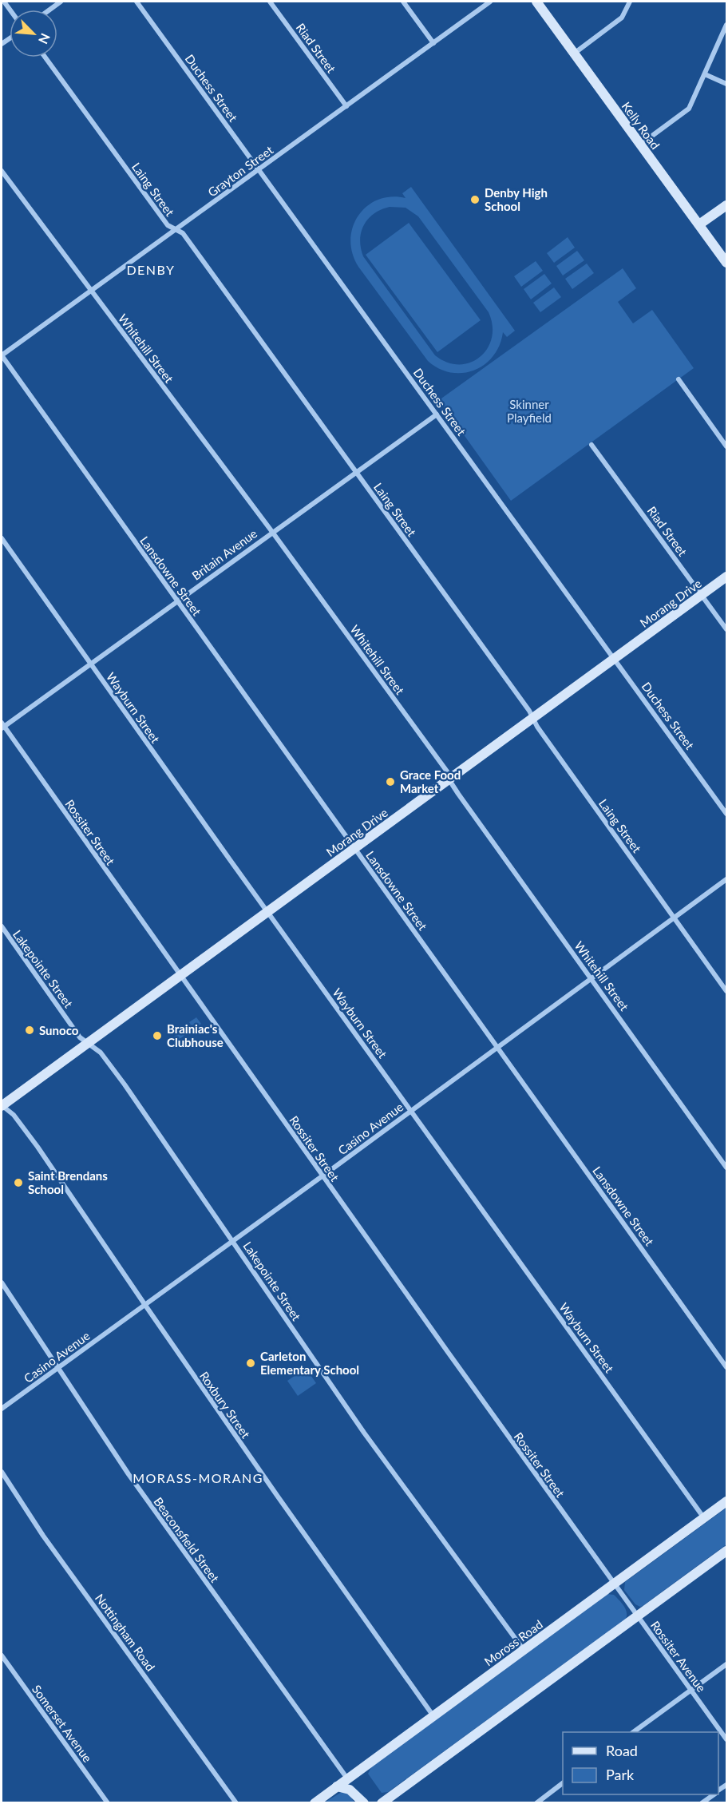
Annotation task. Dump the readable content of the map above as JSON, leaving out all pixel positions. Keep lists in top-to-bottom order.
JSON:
{
  "streets": {
    "street": [
      "Riad Street",
      "Duchess Street",
      "Kelly Road",
      "Grayton Street",
      "Laing Street",
      "Whitehill Street",
      "Britain Avenue",
      "Lansdowne Street",
      "Morang Drive",
      "Wayburn Street",
      "Rossiter Street",
      "Lakepointe Street",
      "Casino Avenue",
      "Roxbury Street",
      "Beaconsfield Street",
      "Nottingham Road",
      "Moross Road",
      "Rossiter Avenue",
      "Somerset Avenue"
    ]
  },
  "crossings": [
    ["Riad Street", "Grayton Street"],
    ["Riad Street", "Morang Drive"],
    ["Duchess Street", "Grayton Street"],
    ["Duchess Street", "Britain Avenue"],
    ["Duchess Street", "Morang Drive"],
    ["Grayton Street", "Laing Street"],
    ["Grayton Street", "Whitehill Street"],
    ["Grayton Street", "Lansdowne Street"],
    ["Laing Street", "Britain Avenue"],
    ["Laing Street", "Morang Drive"],
    ["Laing Street", "Casino Avenue"],
    ["Whitehill Street", "Britain Avenue"],
    ["Whitehill Street", "Morang Drive"],
    ["Whitehill Street", "Casino Avenue"],
    ["Britain Avenue", "Lansdowne Street"],
    ["Britain Avenue", "Wayburn Street"],
    ["Britain Avenue", "Rossiter Street"],
    ["Lansdowne Street", "Morang Drive"],
    ["Lansdowne Street", "Casino Avenue"],
    ["Morang Drive", "Wayburn Street"],
    ["Morang Drive", "Rossiter Street"],
    ["Morang Drive", "Lakepointe Street"],
    ["Morang Drive", "Roxbury Street"],
    ["Wayburn Street", "Casino Avenue"],
    ["Wayburn Street", "Moross Road"],
    ["Rossiter Street", "Casino Avenue"],
    ["Rossiter Street", "Moross Road"],
    ["Rossiter Street", "Rossiter Avenue"],
    ["Lakepointe Street", "Casino Avenue"],
    ["Lakepointe Street", "Moross Road"],
    ["Casino Avenue", "Roxbury Street"],
    ["Casino Avenue", "Beaconsfield Street"],
    ["Roxbury Street", "Moross Road"],
    ["Beaconsfield Street", "Moross Road"],
    ["Moross Road", "Rossiter Avenue"]
  ],
  "districts": ["DENBY", "MORASS-MORANG"],
  "parks": ["Skinner Playfield"],
  "places": [
    "Denby High School",
    "Grace Food Market",
    "Sunoco",
    "Brainiac's Clubhouse",
    "Saint Brendans School",
    "Carleton Elementary School"
  ],
  "legend": ["Road", "Park"],
  "north": "bottom right"
}
